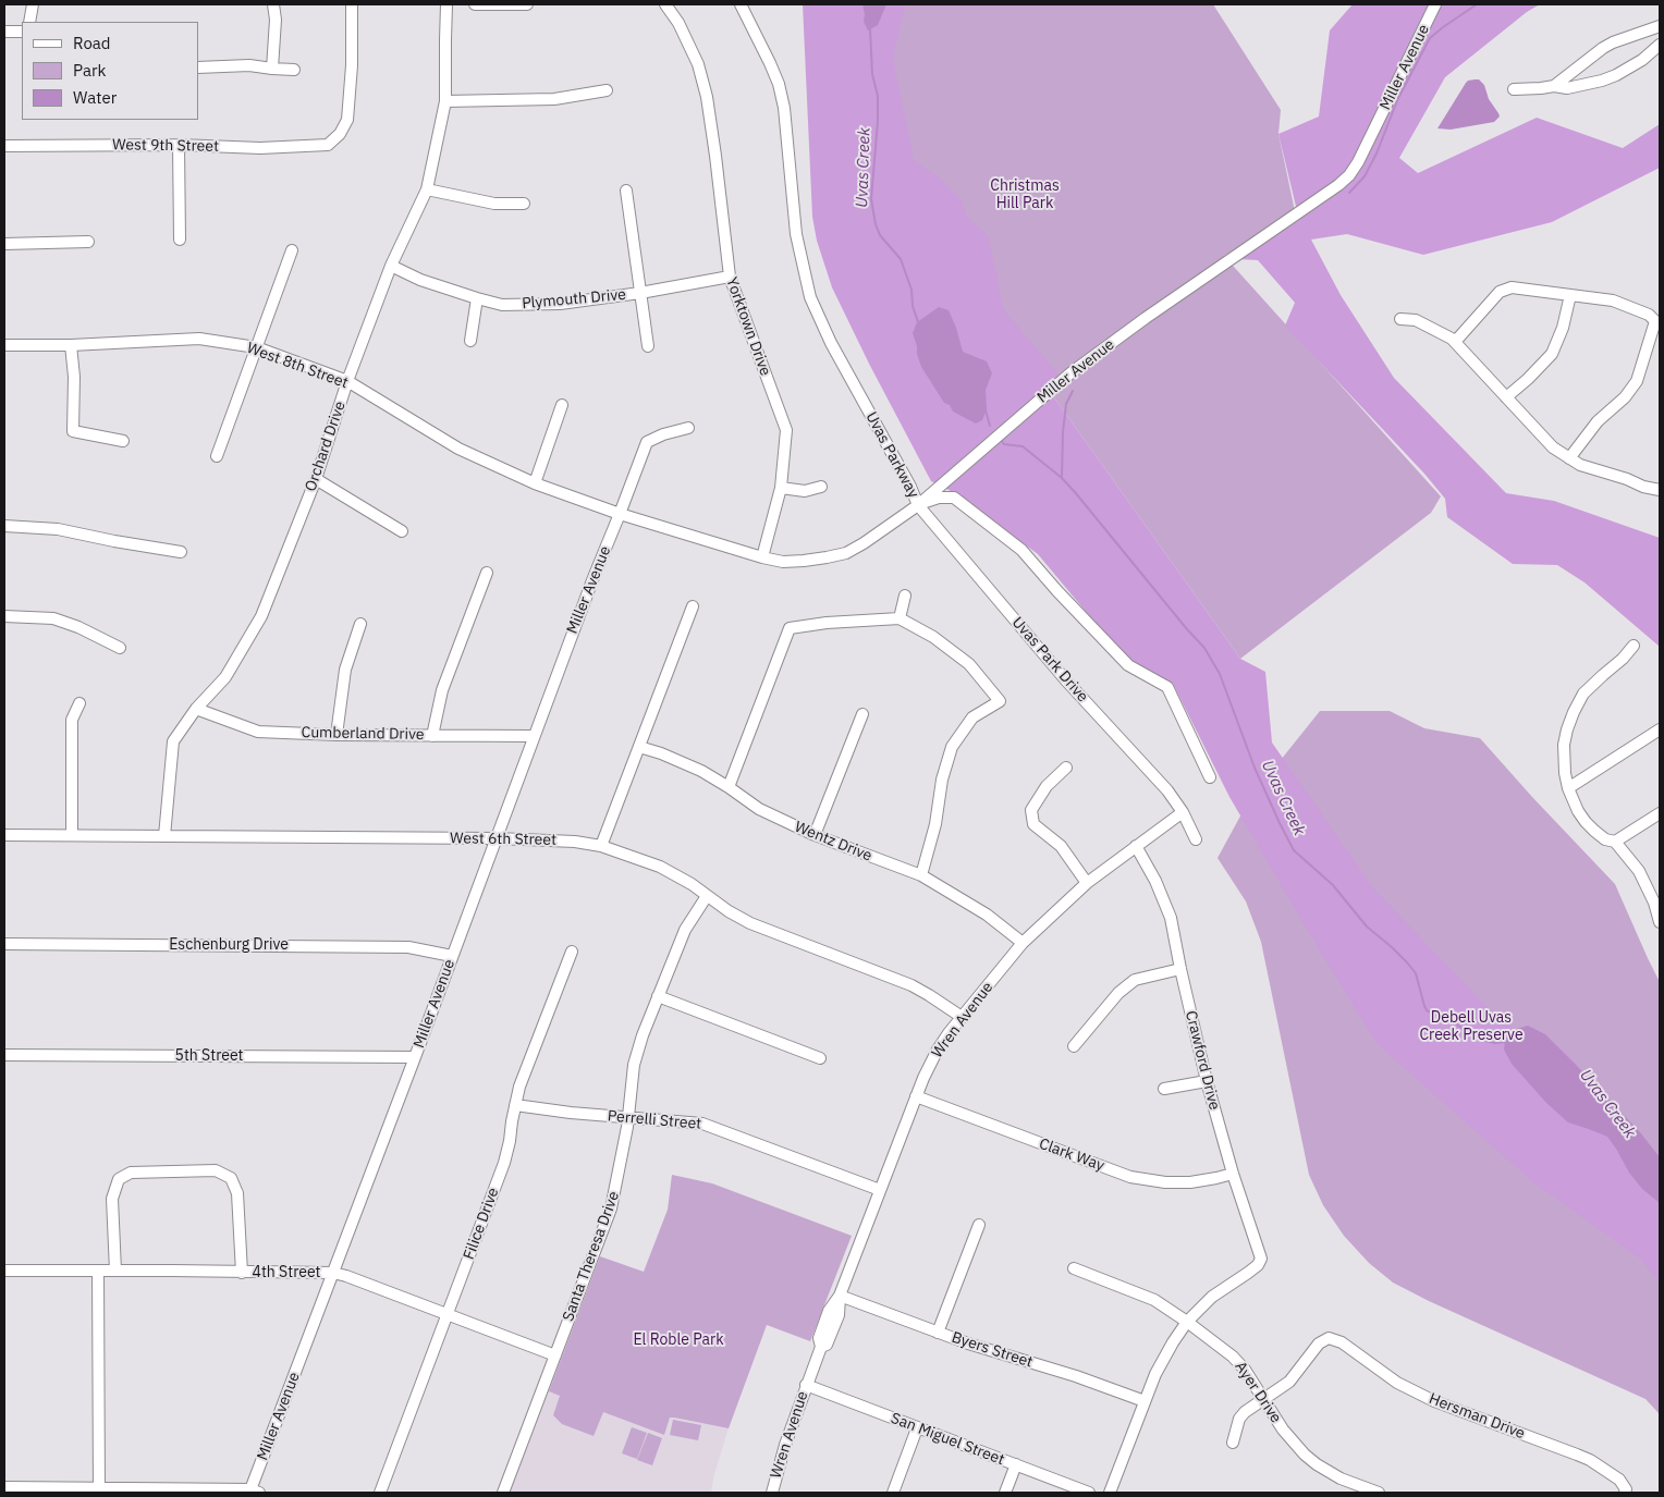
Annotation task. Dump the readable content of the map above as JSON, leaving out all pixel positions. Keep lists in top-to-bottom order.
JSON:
{
  "streets": {
    "street": [
      "Miller Avenue",
      "West 9th Street",
      "Plymouth Drive",
      "Yorktown Drive",
      "West 8th Street",
      "Orchard Drive",
      "Uvas Parkway",
      "Uvas Park Drive",
      "Cumberland Drive",
      "West 6th Street",
      "Wentz Drive",
      "Eschenburg Drive",
      "Wren Avenue",
      "5th Street",
      "Crawford Drive",
      "Perrelli Street",
      "Clark Way",
      "Filice Drive",
      "Santa Theresa Drive",
      "4th Street",
      "Byers Street",
      "Ayer Drive",
      "Hersman Drive",
      "San Miguel Street"
    ]
  },
  "crossings": [
    ["Miller Avenue", "Yorktown Drive"],
    ["Miller Avenue", "West 8th Street"],
    ["Miller Avenue", "Uvas Parkway"],
    ["Miller Avenue", "Uvas Park Drive"],
    ["Miller Avenue", "Cumberland Drive"],
    ["Miller Avenue", "West 6th Street"],
    ["Miller Avenue", "Eschenburg Drive"],
    ["Miller Avenue", "5th Street"],
    ["Miller Avenue", "4th Street"],
    ["Plymouth Drive", "Yorktown Drive"],
    ["Plymouth Drive", "Orchard Drive"],
    ["West 8th Street", "Orchard Drive"],
    ["Orchard Drive", "Cumberland Drive"],
    ["Orchard Drive", "West 6th Street"],
    ["Uvas Parkway", "Uvas Park Drive"],
    ["Uvas Park Drive", "Wren Avenue"],
    ["West 6th Street", "Wren Avenue"],
    ["West 6th Street", "Santa Theresa Drive"],
    ["Wentz Drive", "Wren Avenue"],
    ["Wren Avenue", "Crawford Drive"],
    ["Wren Avenue", "Perrelli Street"],
    ["Wren Avenue", "Clark Way"],
    ["Wren Avenue", "Byers Street"],
    ["Wren Avenue", "San Miguel Street"],
    ["Crawford Drive", "Clark Way"],
    ["Crawford Drive", "Ayer Drive"],
    ["Perrelli Street", "Filice Drive"],
    ["Perrelli Street", "Santa Theresa Drive"],
    ["Filice Drive", "4th Street"],
    ["Santa Theresa Drive", "4th Street"],
    ["Ayer Drive", "Hersman Drive"]
  ],
  "water": ["Uvas Creek"],
  "parks": ["Christmas Hill Park", "Debell Uvas Creek Preserve", "El Roble Park"],
  "legend": ["Road", "Park", "Water"]
}
